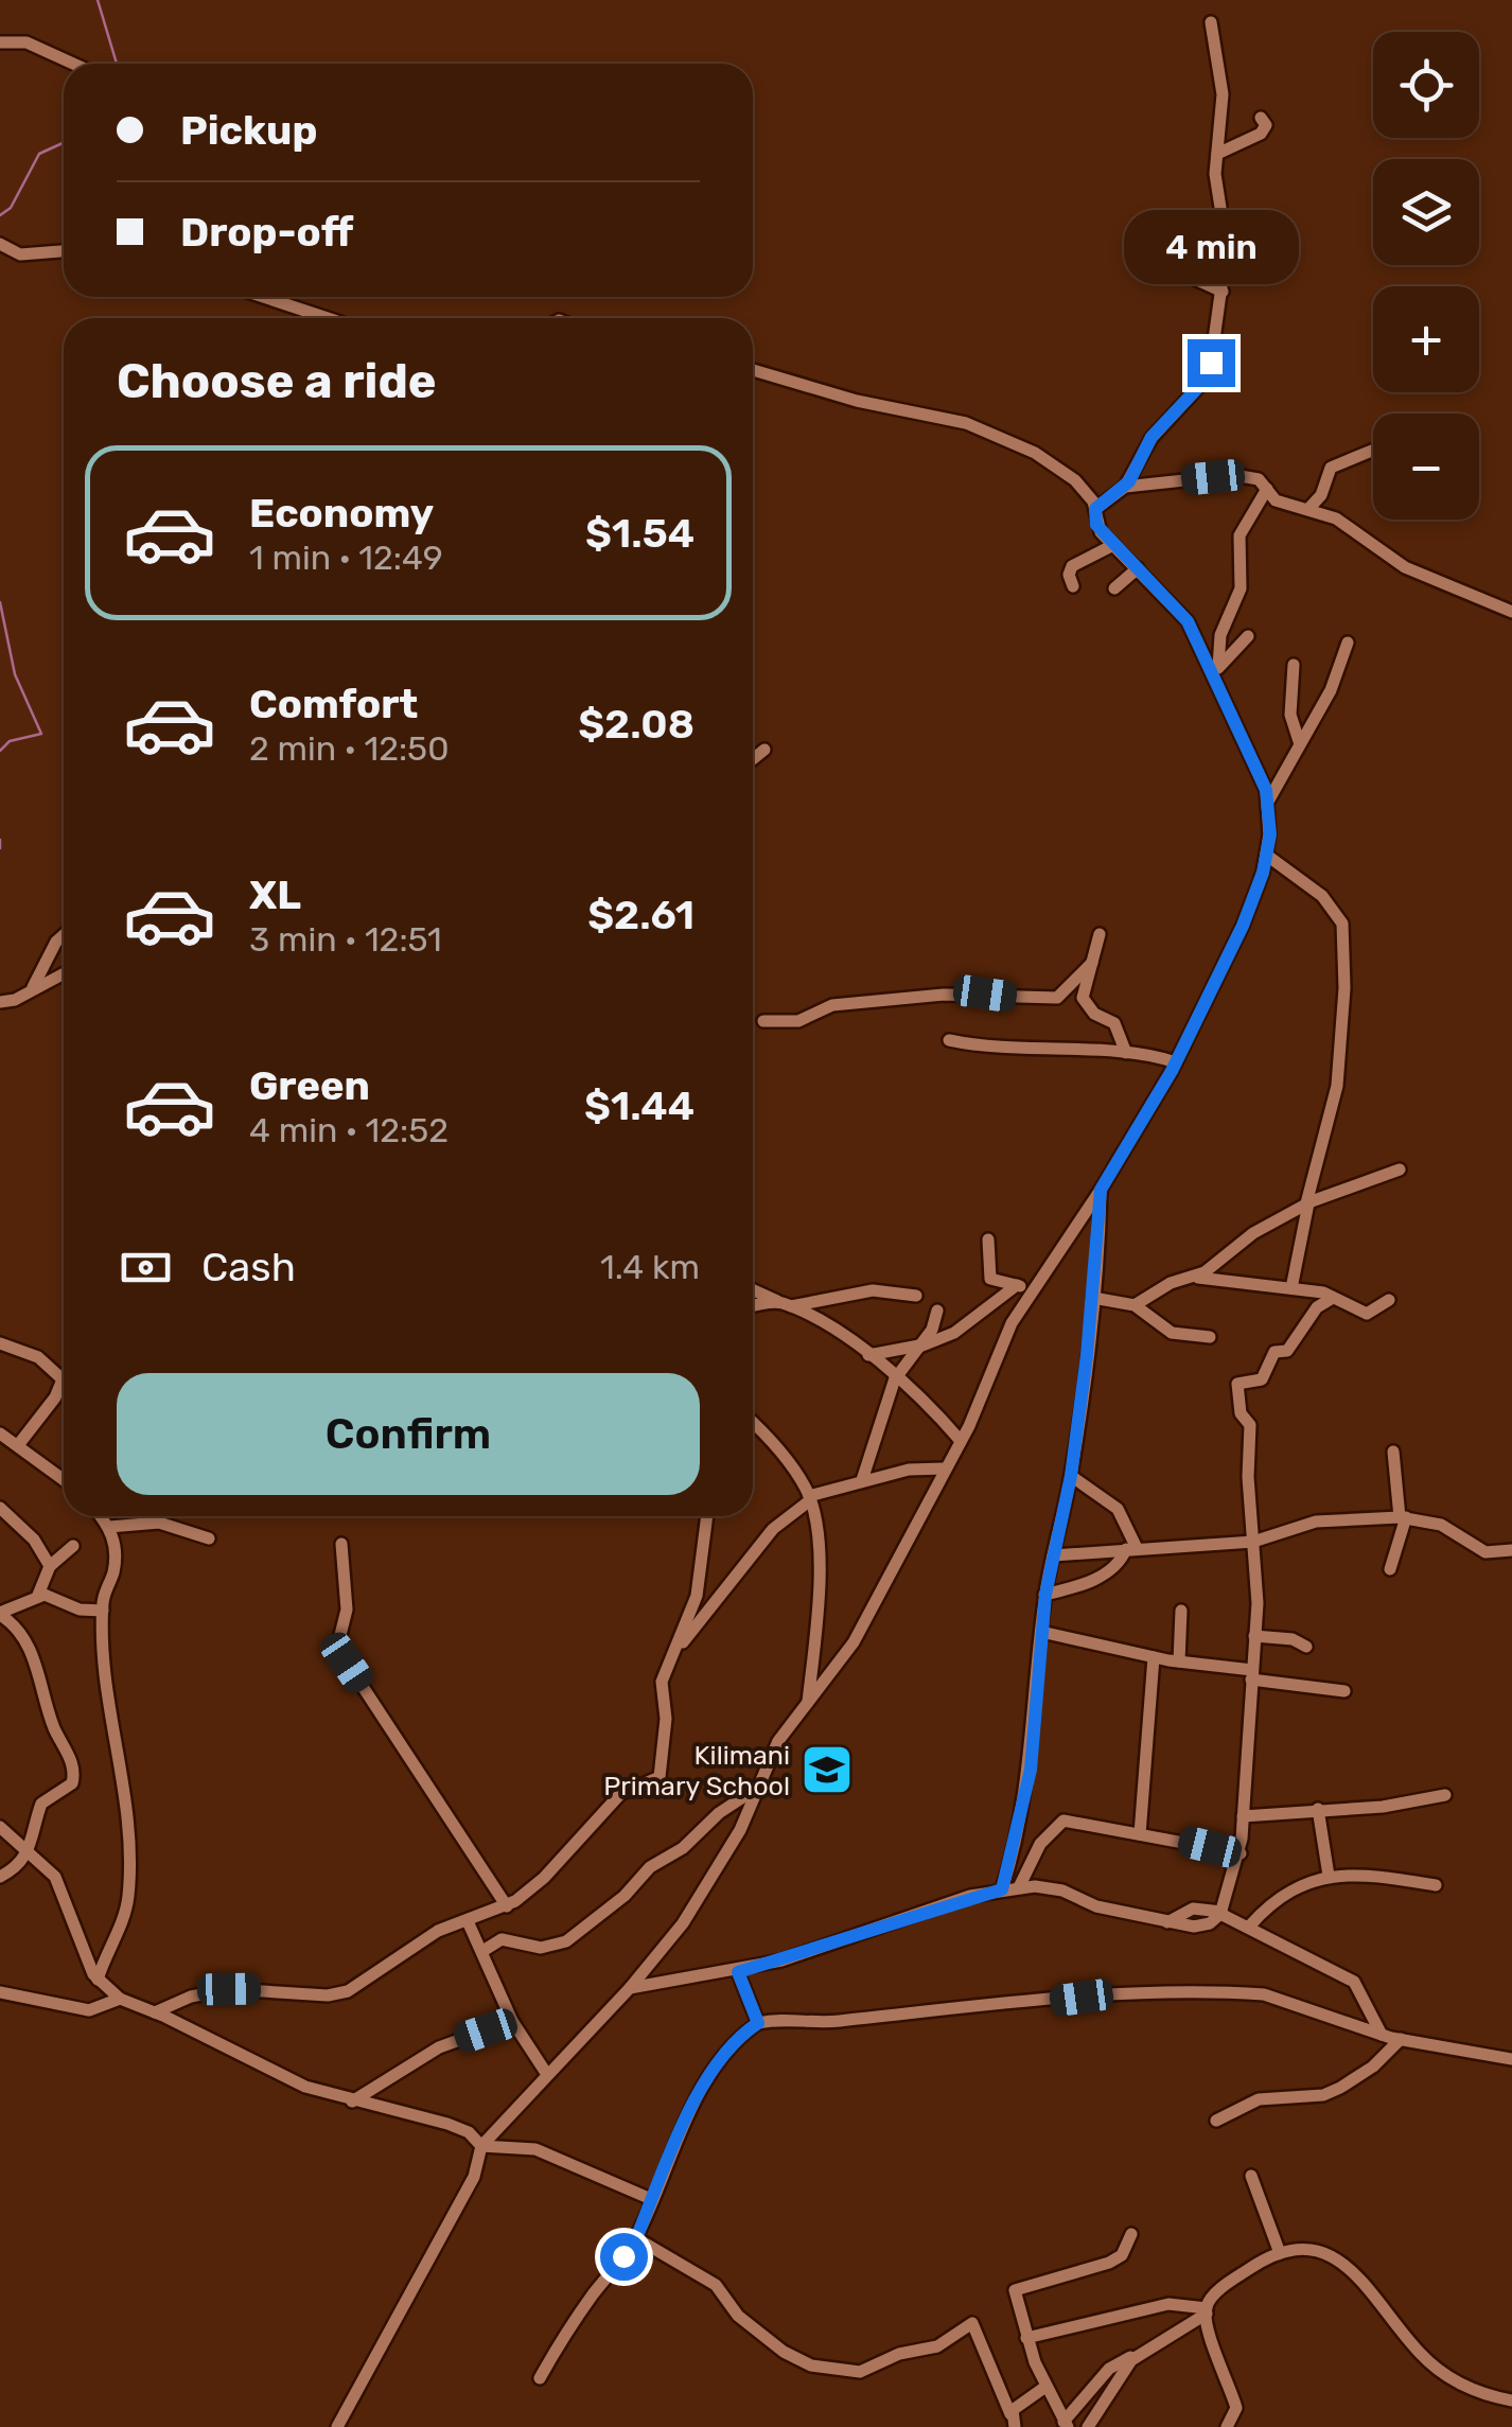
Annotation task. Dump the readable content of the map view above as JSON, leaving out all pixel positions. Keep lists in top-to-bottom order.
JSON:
{
  "places": {
    "school or university": ["Kilimani Primary School"]
  },
  "page": {
    "map_buttons": ["+", "−"],
    "banner": ["Pickup", "Drop-off"],
    "bubble": "4 min",
    "heading": "Choose a ride",
    "list": [
      {
        "name": "Economy",
        "note": "1 min · 12:49",
        "value": "$1.54"
      },
      {
        "name": "Comfort",
        "note": "2 min · 12:50",
        "value": "$2.08"
      },
      {
        "name": "XL",
        "note": "3 min · 12:51",
        "value": "$2.61"
      },
      {
        "name": "Green",
        "note": "4 min · 12:52",
        "value": "$1.44"
      }
    ],
    "pay": ["Cash", "1.4 km"],
    "buttons": "Confirm"
  }
}
